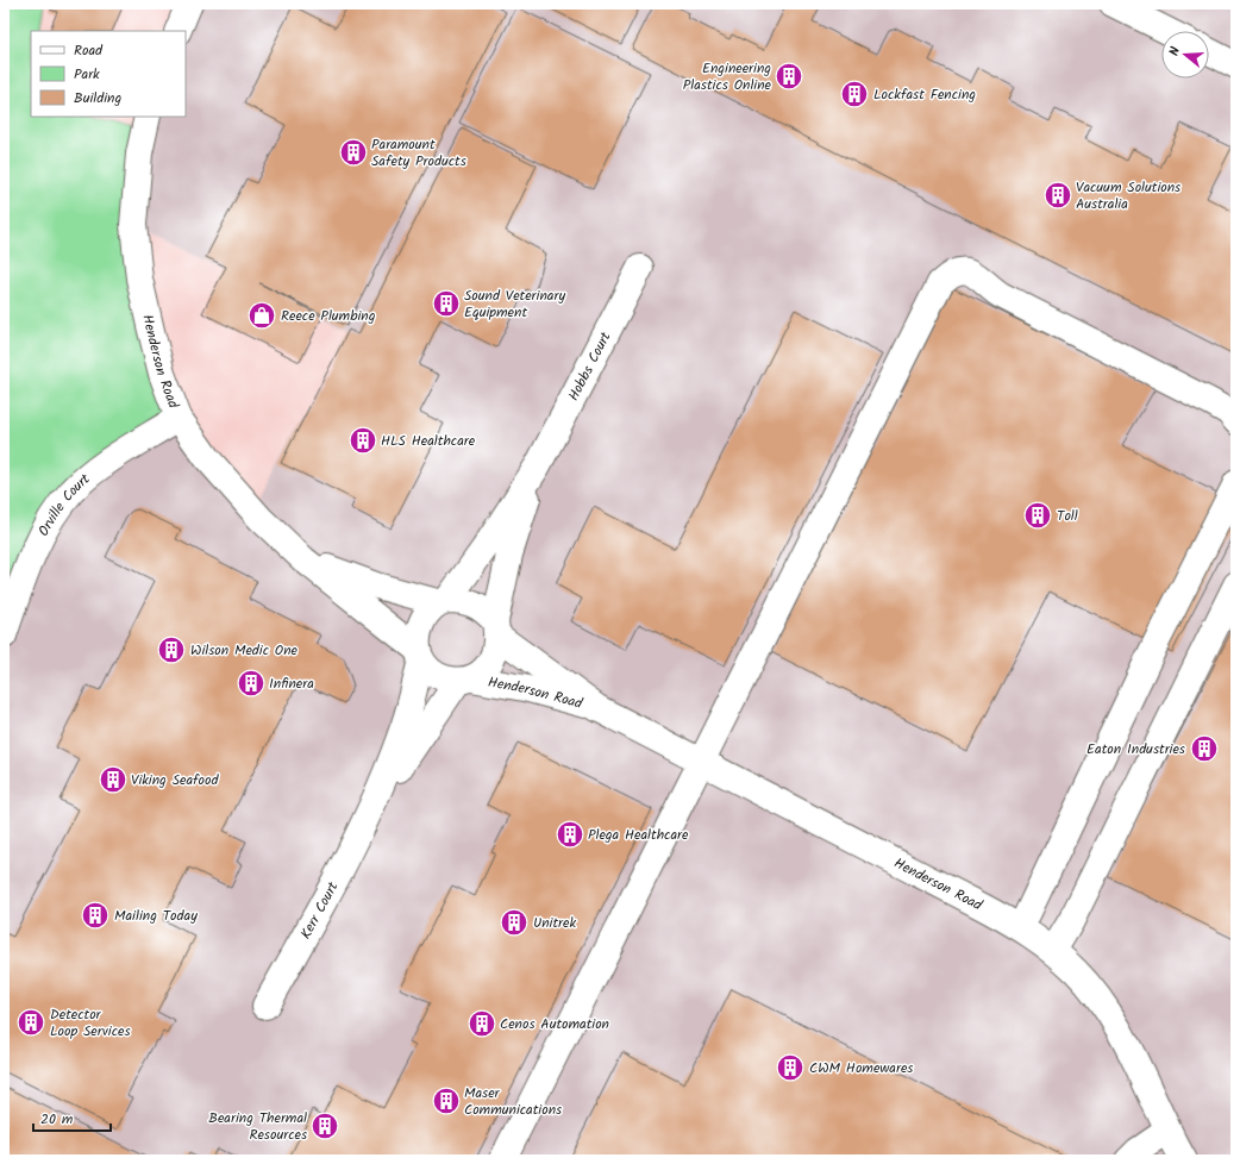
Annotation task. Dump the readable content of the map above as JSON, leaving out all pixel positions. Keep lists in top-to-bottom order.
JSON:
{
  "streets": {
    "street": [
      "Henderson Road",
      "Hobbs Court",
      "Orville Court",
      "Kerr Court"
    ]
  },
  "crossings": [
    ["Henderson Road", "Hobbs Court"],
    ["Henderson Road", "Orville Court"],
    ["Henderson Road", "Kerr Court"],
    ["Hobbs Court", "Kerr Court"]
  ],
  "places": {
    "building": [
      "Engineering Plastics Online",
      "Lockfast Fencing",
      "Paramount Safety Products",
      "Vacuum Solutions Australia",
      "Sound Veterinary Equipment",
      "HLS Healthcare",
      "Toll",
      "Wilson Medic One",
      "Infinera",
      "Eaton Industries",
      "Viking Seafood",
      "Plega Healthcare",
      "Mailing Today",
      "Unitrek",
      "Detector Loop Services",
      "Cenos Automation",
      "CWM Homewares",
      "Maser Communications",
      "Bearing Thermal Resources"
    ],
    "shop": ["Reece Plumbing"]
  },
  "legend": ["Road", "Park", "Building"],
  "scale_bar": "20 m",
  "north": "left"
}
